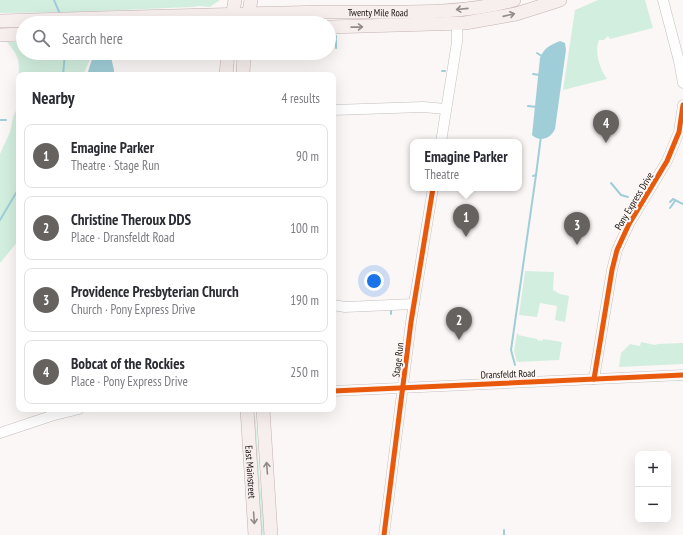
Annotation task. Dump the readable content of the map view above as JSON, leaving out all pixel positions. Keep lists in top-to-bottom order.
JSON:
{
  "streets": {
    "main road": ["Twenty Mile Road", "East Mainstreet"],
    "street": ["Pony Express Drive", "Stage Run", "Dransfeldt Road"]
  },
  "crossings": [
    ["Pony Express Drive", "Dransfeldt Road"],
    ["Stage Run", "Dransfeldt Road"]
  ],
  "page": {
    "search": "Search here",
    "heading": ["Nearby", "4 results"],
    "pins": [
      "4",
      "1",
      "3",
      "2"
    ],
    "list": [
      {
        "mark": "1",
        "name": "Emagine Parker",
        "note": "Theatre · Stage Run",
        "value": "90 m"
      },
      {
        "mark": "2",
        "name": "Christine Theroux DDS",
        "note": "Place · Dransfeldt Road",
        "value": "100 m"
      },
      {
        "mark": "3",
        "name": "Providence Presbyterian Church",
        "note": "Church · Pony Express Drive",
        "value": "190 m"
      },
      {
        "mark": "4",
        "name": "Bobcat of the Rockies",
        "note": "Place · Pony Express Drive",
        "value": "250 m"
      }
    ],
    "popup": ["Emagine Parker", "Theatre"],
    "map_buttons": ["+", "−"]
  }
}
